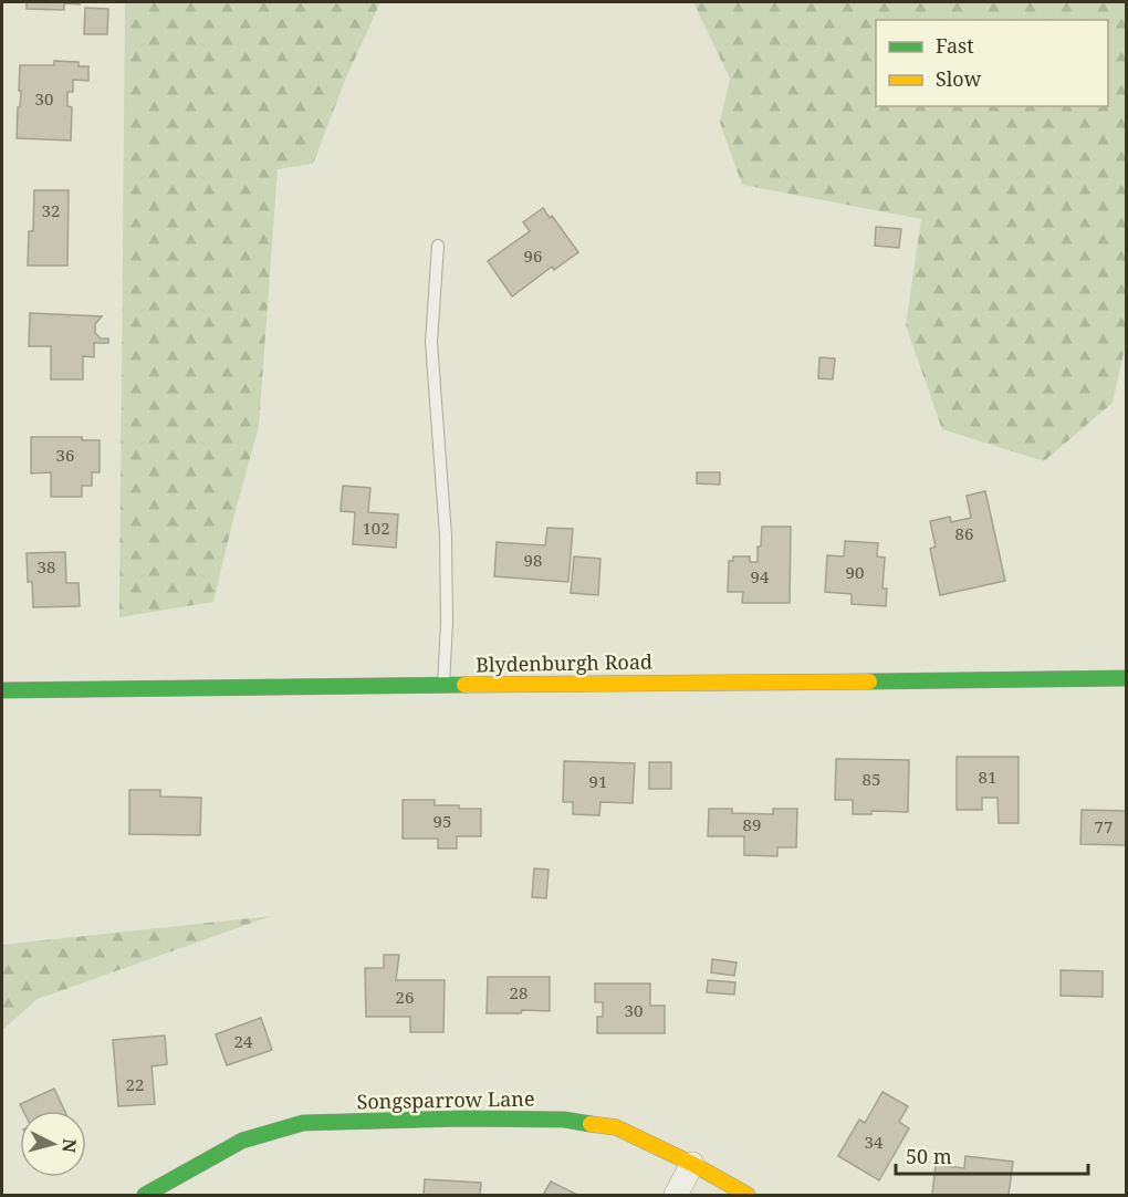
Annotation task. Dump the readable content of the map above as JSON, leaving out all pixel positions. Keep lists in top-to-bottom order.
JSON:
{
  "streets": {
    "street": ["Blydenburgh Road", "Songsparrow Lane"]
  },
  "house_numbers": [
    "30",
    "32",
    "96",
    "36",
    "102",
    "86",
    "98",
    "38",
    "90",
    "94",
    "81",
    "85",
    "91",
    "95",
    "89",
    "77",
    "28",
    "26",
    "30",
    "24",
    "22",
    "34"
  ],
  "legend": ["Fast", "Slow"],
  "scale_bar": "50 m",
  "north": "right"
}
